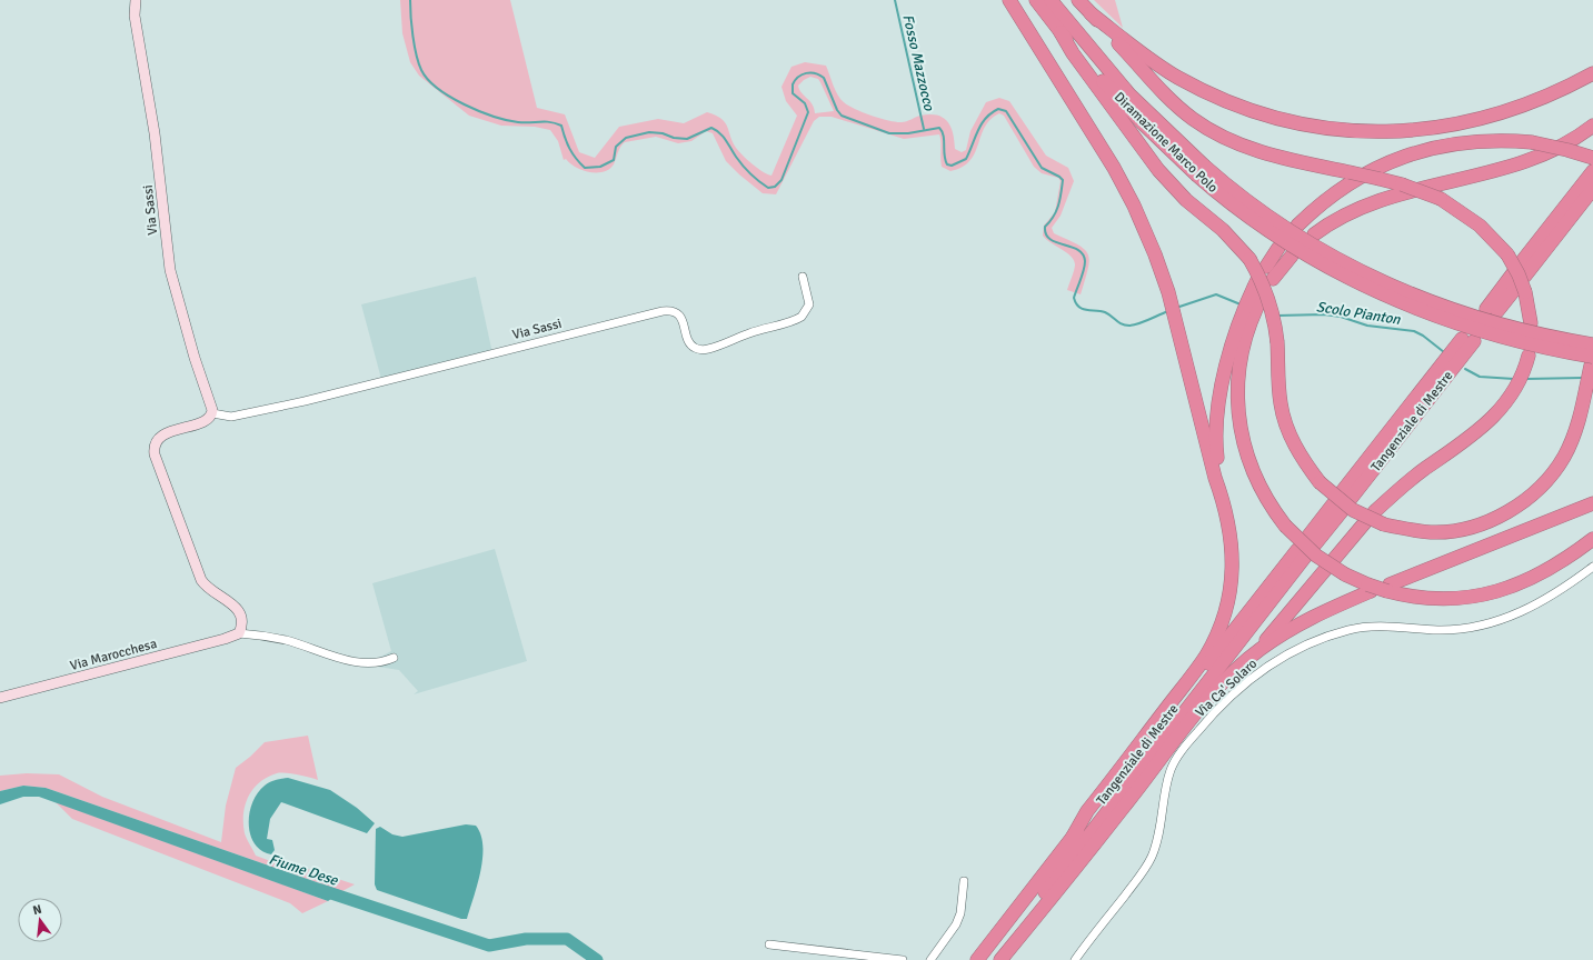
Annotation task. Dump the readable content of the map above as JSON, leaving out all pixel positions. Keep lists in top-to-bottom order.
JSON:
{
  "streets": {
    "highway": ["Diramazione Marco Polo", "Tangenziale di Mestre"],
    "street": ["Via Sassi", "Via Marocchesa", "Via Ca' Solaro"]
  },
  "water": ["Fosso Mazzocco", "Scolo Pianton", "Fiume Dese"],
  "north": "top"
}
